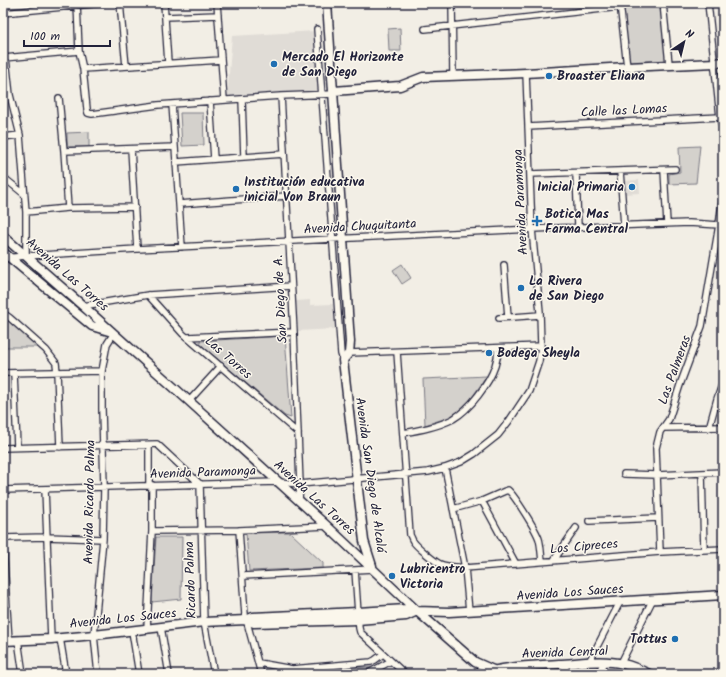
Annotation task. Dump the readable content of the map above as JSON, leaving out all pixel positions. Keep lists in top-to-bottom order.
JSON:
{
  "streets": {
    "street": [
      "Calle las Lomas",
      "Avenida Paramonga",
      "Avenida Chuquitanta",
      "Avenida Las Torres",
      "San Diego de A.",
      "Las Torres",
      "Las Palmeras",
      "Avenida San Diego de Alcalá",
      "Avenida Ricardo Palma",
      "Los Cipreces",
      "Ricardo Palma",
      "Avenida Los Sauces",
      "Avenida Central"
    ]
  },
  "crossings": [
    ["Calle las Lomas", "Avenida Paramonga"],
    ["Avenida Paramonga", "Avenida Chuquitanta"],
    ["Avenida Paramonga", "Avenida Las Torres"],
    ["Avenida Paramonga", "San Diego de A."],
    ["Avenida Paramonga", "Avenida San Diego de Alcalá"],
    ["Avenida Paramonga", "Avenida Ricardo Palma"],
    ["Avenida Paramonga", "Los Cipreces"],
    ["Avenida Paramonga", "Ricardo Palma"],
    ["Avenida Chuquitanta", "Avenida Las Torres"],
    ["Avenida Chuquitanta", "San Diego de A."],
    ["Avenida Chuquitanta", "Las Palmeras"],
    ["Avenida Chuquitanta", "Avenida San Diego de Alcalá"],
    ["Avenida Las Torres", "San Diego de A."],
    ["Avenida Las Torres", "Avenida San Diego de Alcalá"],
    ["Avenida Las Torres", "Avenida Ricardo Palma"],
    ["Avenida Las Torres", "Avenida Los Sauces"],
    ["Avenida Las Torres", "Avenida Central"],
    ["San Diego de A.", "Las Torres"],
    ["Las Palmeras", "Los Cipreces"],
    ["Avenida Ricardo Palma", "Avenida Los Sauces"],
    ["Ricardo Palma", "Avenida Los Sauces"]
  ],
  "places": {
    "other": [
      "Mercado El Horizonte de San Diego",
      "Broaster Eliana",
      "Inicial Primaria",
      "Institución educativa inicial Von Braun",
      "La Rivera de San Diego",
      "Bodega Sheyla",
      "Lubricentro Victoria",
      "Tottus"
    ],
    "health": ["Botica Mas Farma Central"]
  },
  "scale_bar": "100 m",
  "north": "top right"
}
